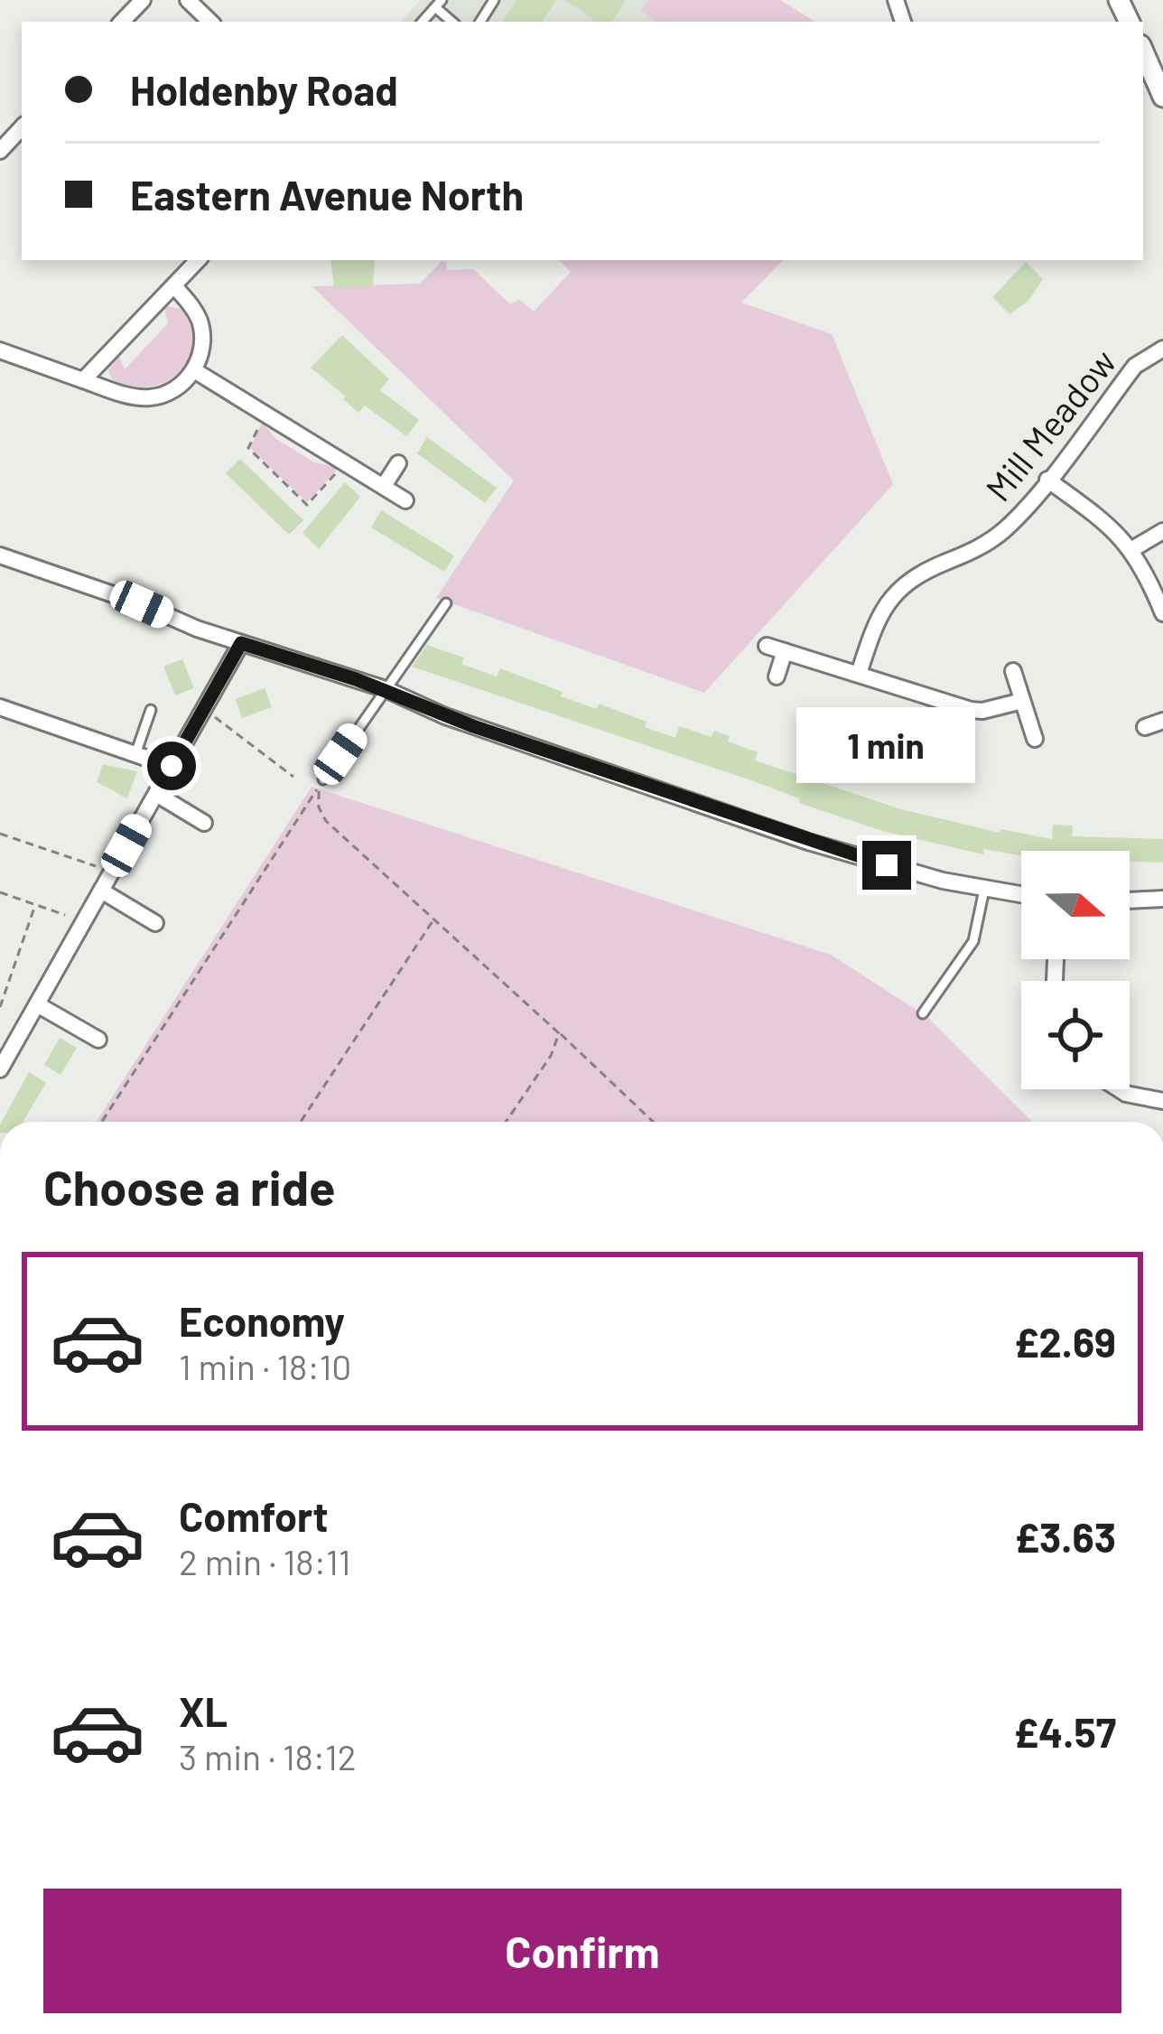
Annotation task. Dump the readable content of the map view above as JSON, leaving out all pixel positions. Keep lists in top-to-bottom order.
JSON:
{
  "streets": {
    "street": ["Mill Meadow"]
  },
  "north": "right",
  "page": {
    "banner": ["Holdenby Road", "Eastern Avenue North"],
    "bubble": "1 min",
    "heading": "Choose a ride",
    "list": [
      {
        "name": "Economy",
        "note": "1 min · 18:10",
        "value": "£2.69"
      },
      {
        "name": "Comfort",
        "note": "2 min · 18:11",
        "value": "£3.63"
      },
      {
        "name": "XL",
        "note": "3 min · 18:12",
        "value": "£4.57"
      }
    ],
    "buttons": "Confirm"
  }
}
